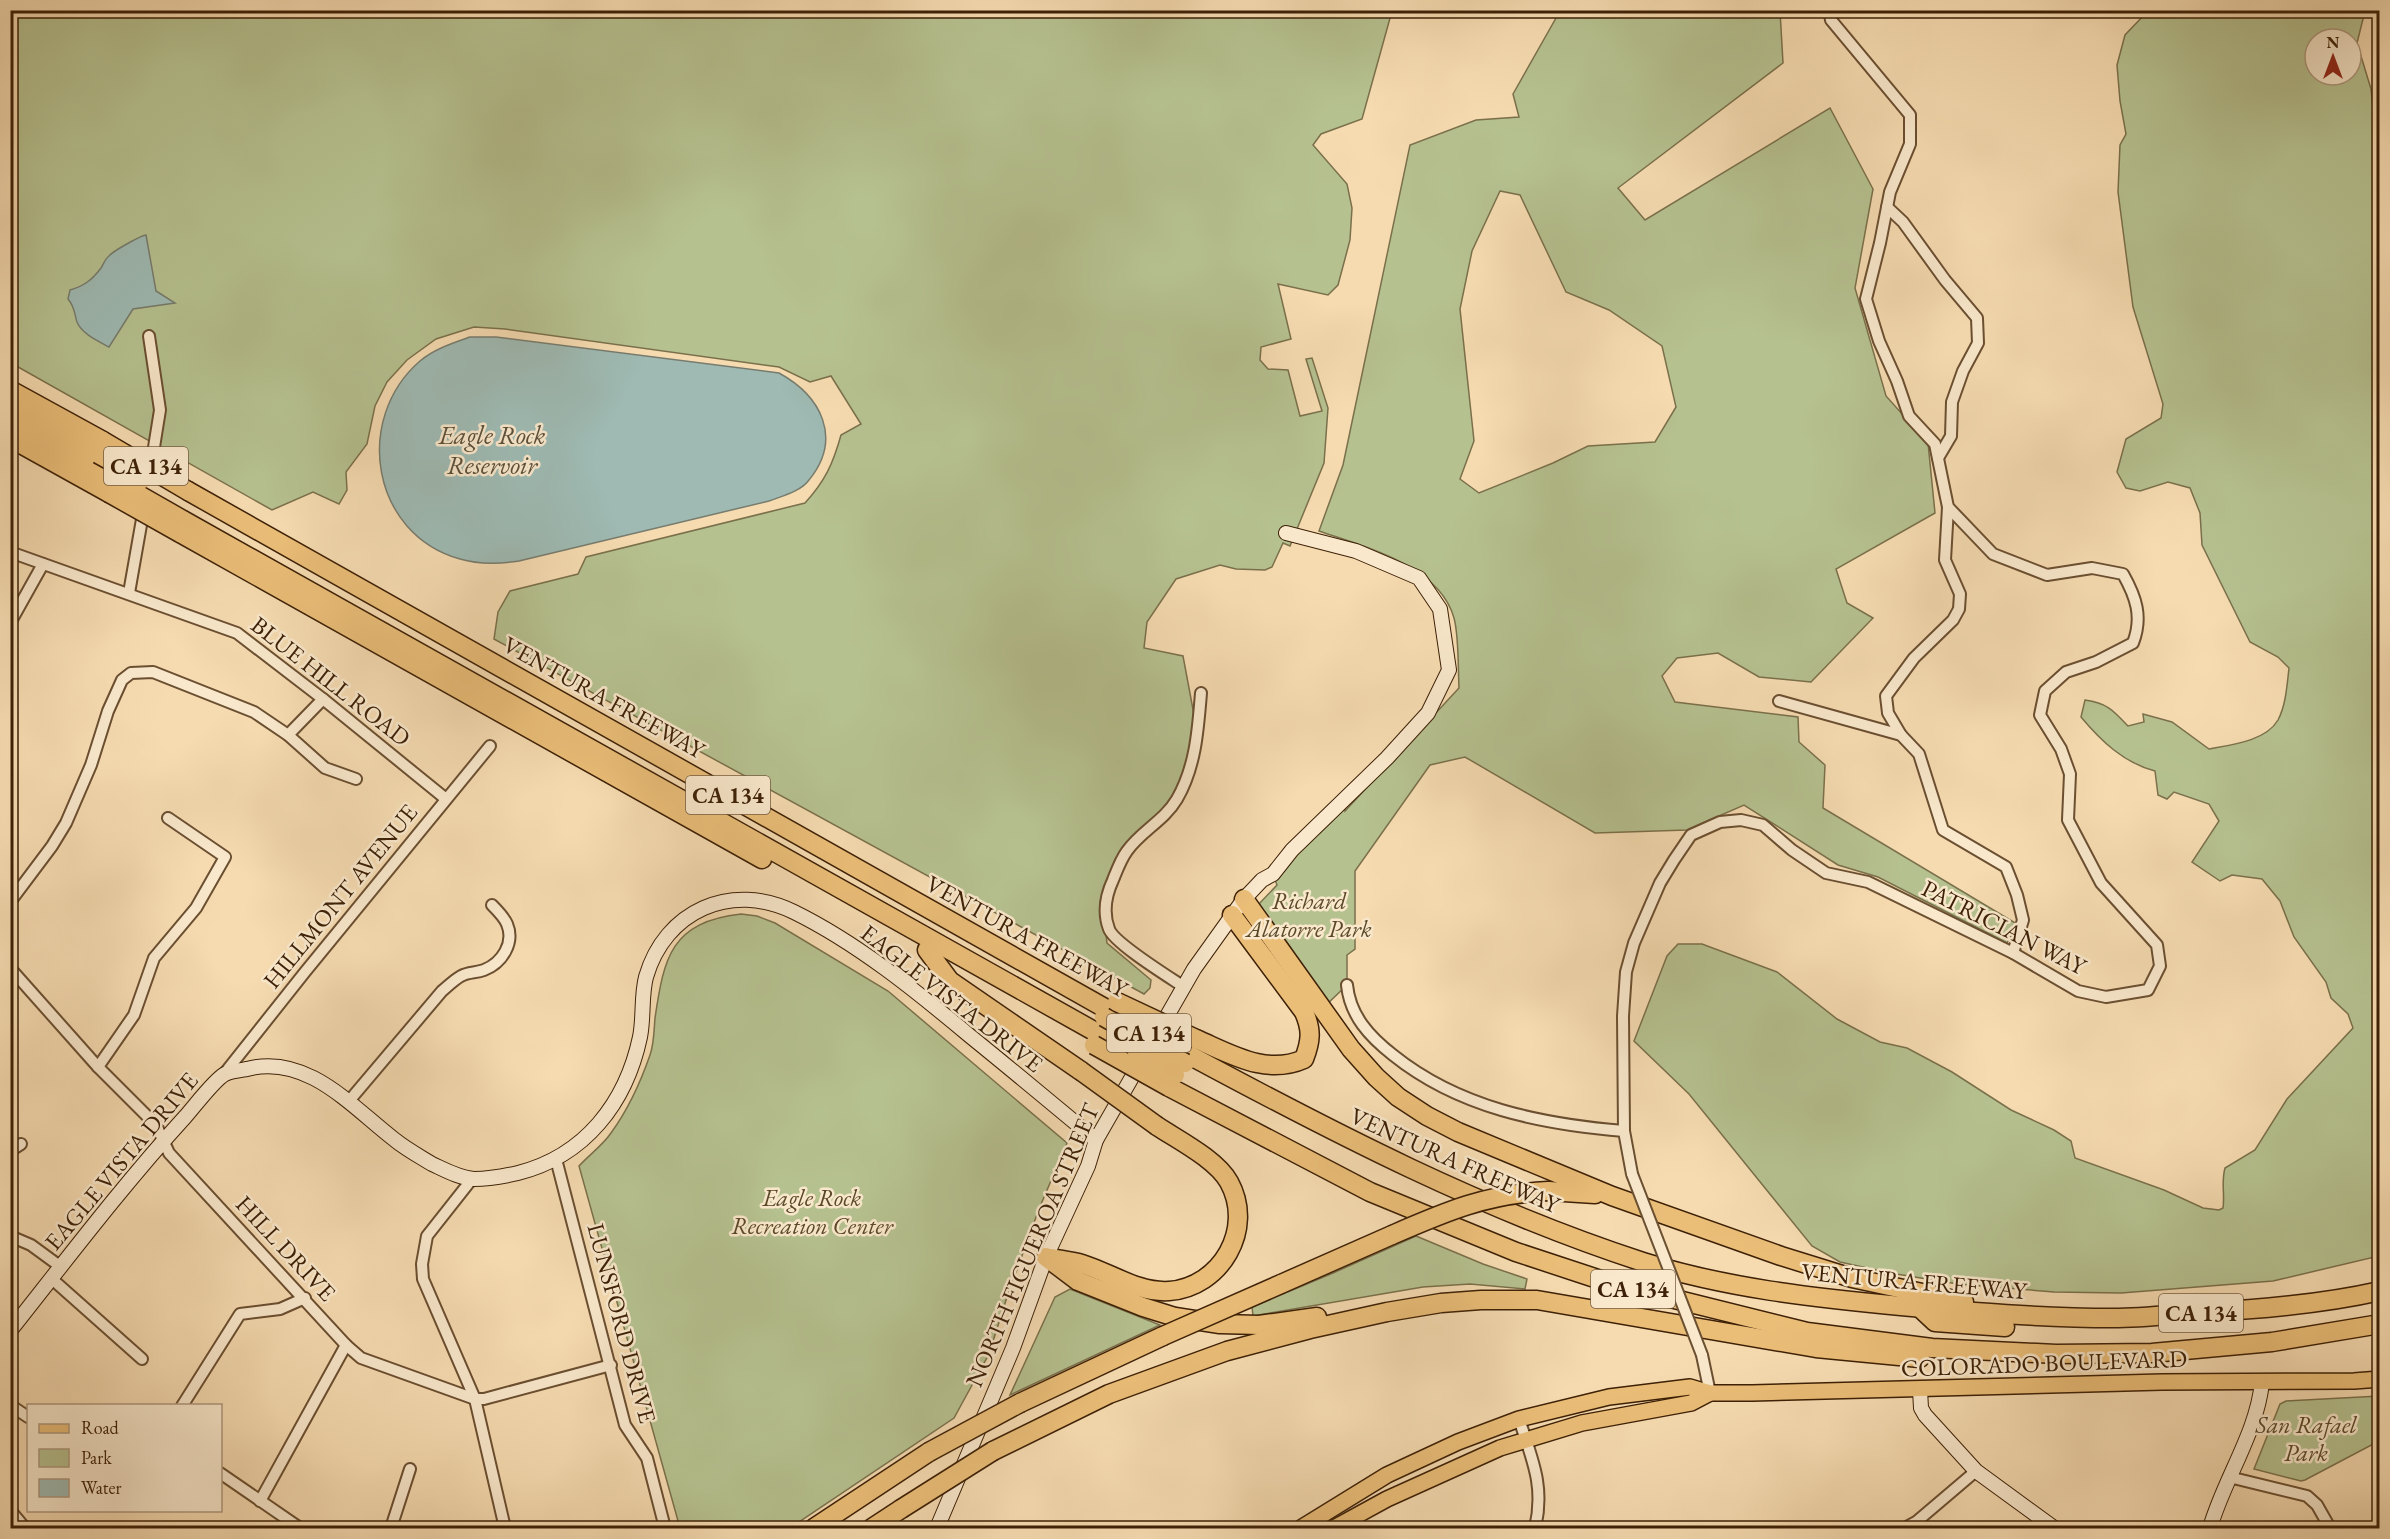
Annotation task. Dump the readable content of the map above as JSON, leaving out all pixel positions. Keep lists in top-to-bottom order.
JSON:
{
  "streets": {
    "highway": ["CA 134", "VENTURA FREEWAY"],
    "main road": ["COLORADO BOULEVARD"],
    "street": [
      "BLUE HILL ROAD",
      "HILLMONT AVENUE",
      "PATRICIAN WAY",
      "EAGLE VISTA DRIVE",
      "NORTH FIGUEROA STREET",
      "HILL DRIVE",
      "LUNSFORD DRIVE"
    ]
  },
  "crossings": [
    ["BLUE HILL ROAD", "HILLMONT AVENUE"],
    ["HILLMONT AVENUE", "EAGLE VISTA DRIVE"],
    ["PATRICIAN WAY", "COLORADO BOULEVARD"],
    ["EAGLE VISTA DRIVE", "NORTH FIGUEROA STREET"],
    ["EAGLE VISTA DRIVE", "HILL DRIVE"],
    ["EAGLE VISTA DRIVE", "LUNSFORD DRIVE"]
  ],
  "water": ["Eagle Rock Reservoir"],
  "parks": ["Richard Alatorre Park", "Eagle Rock Recreation Center", "San Rafael Park"],
  "legend": ["Road", "Park", "Water"],
  "north": "top"
}
